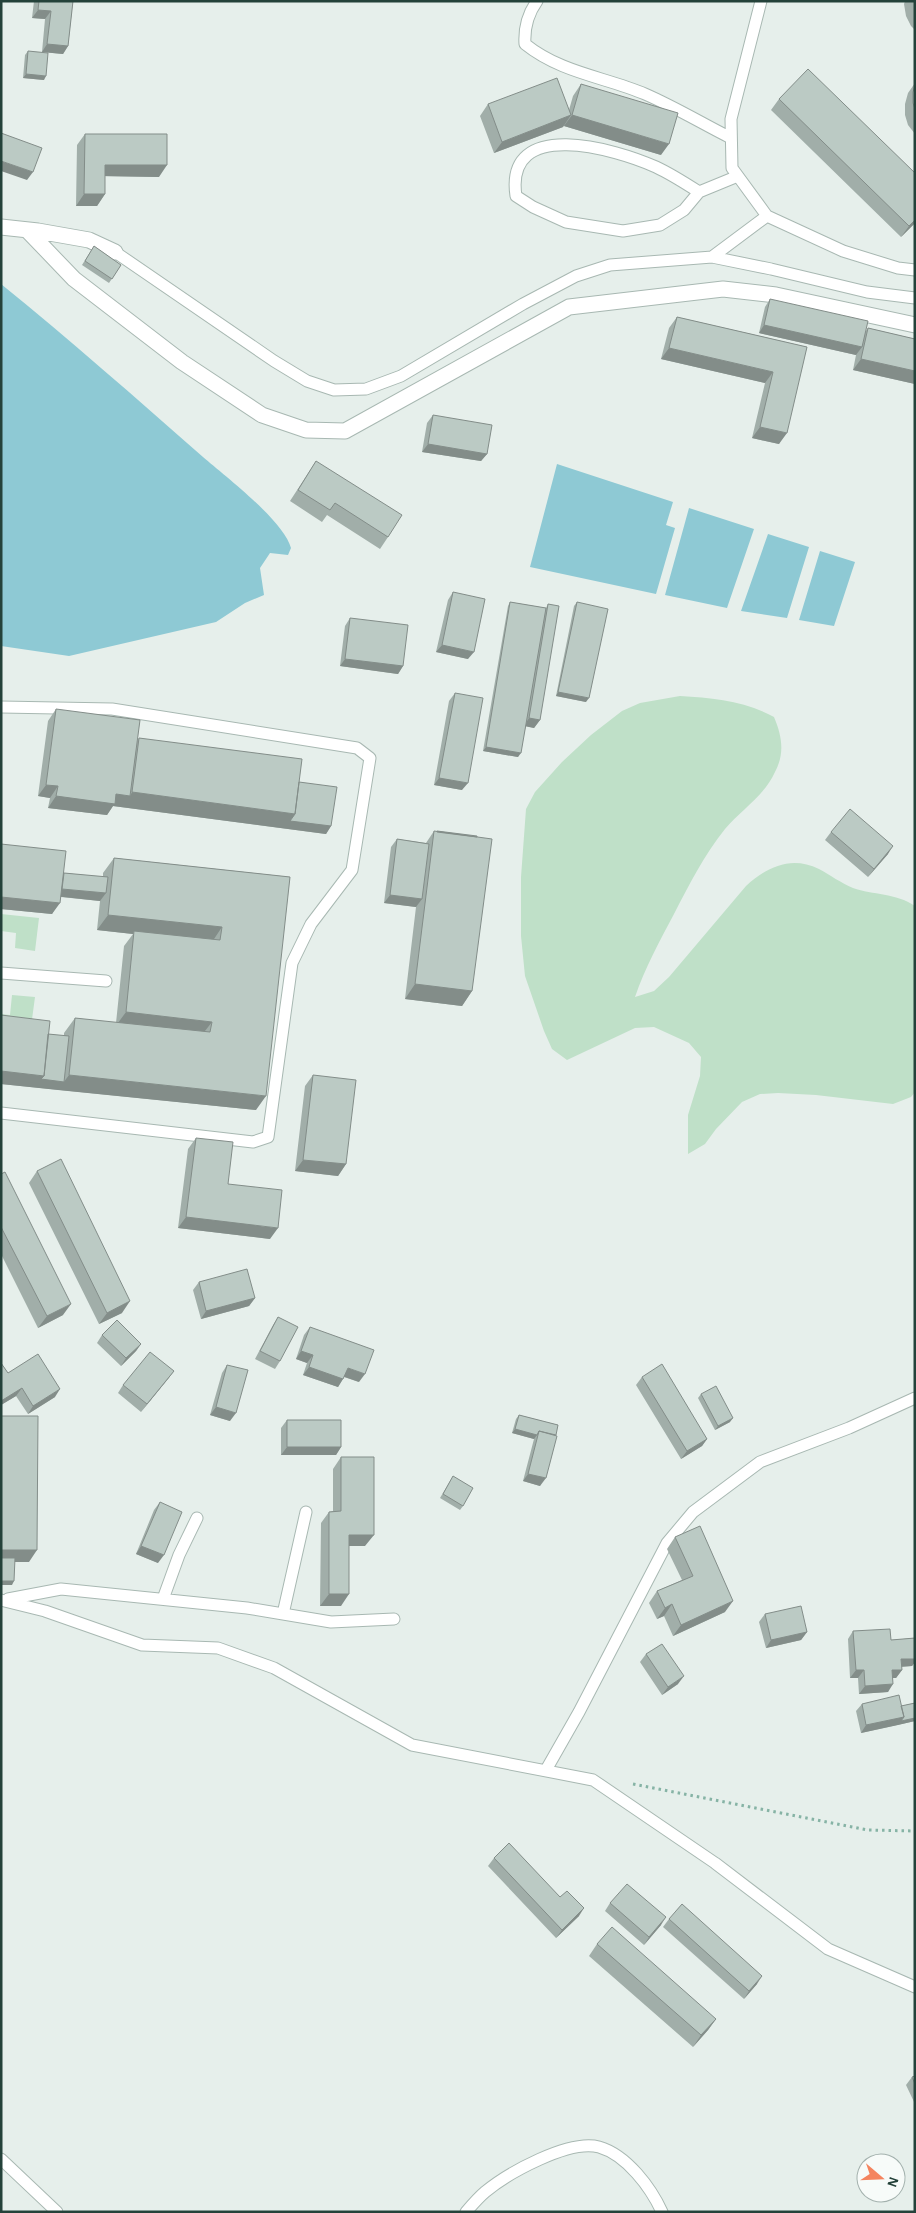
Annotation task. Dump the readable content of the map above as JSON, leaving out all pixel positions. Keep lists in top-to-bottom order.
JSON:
{
  "north": "right"
}
